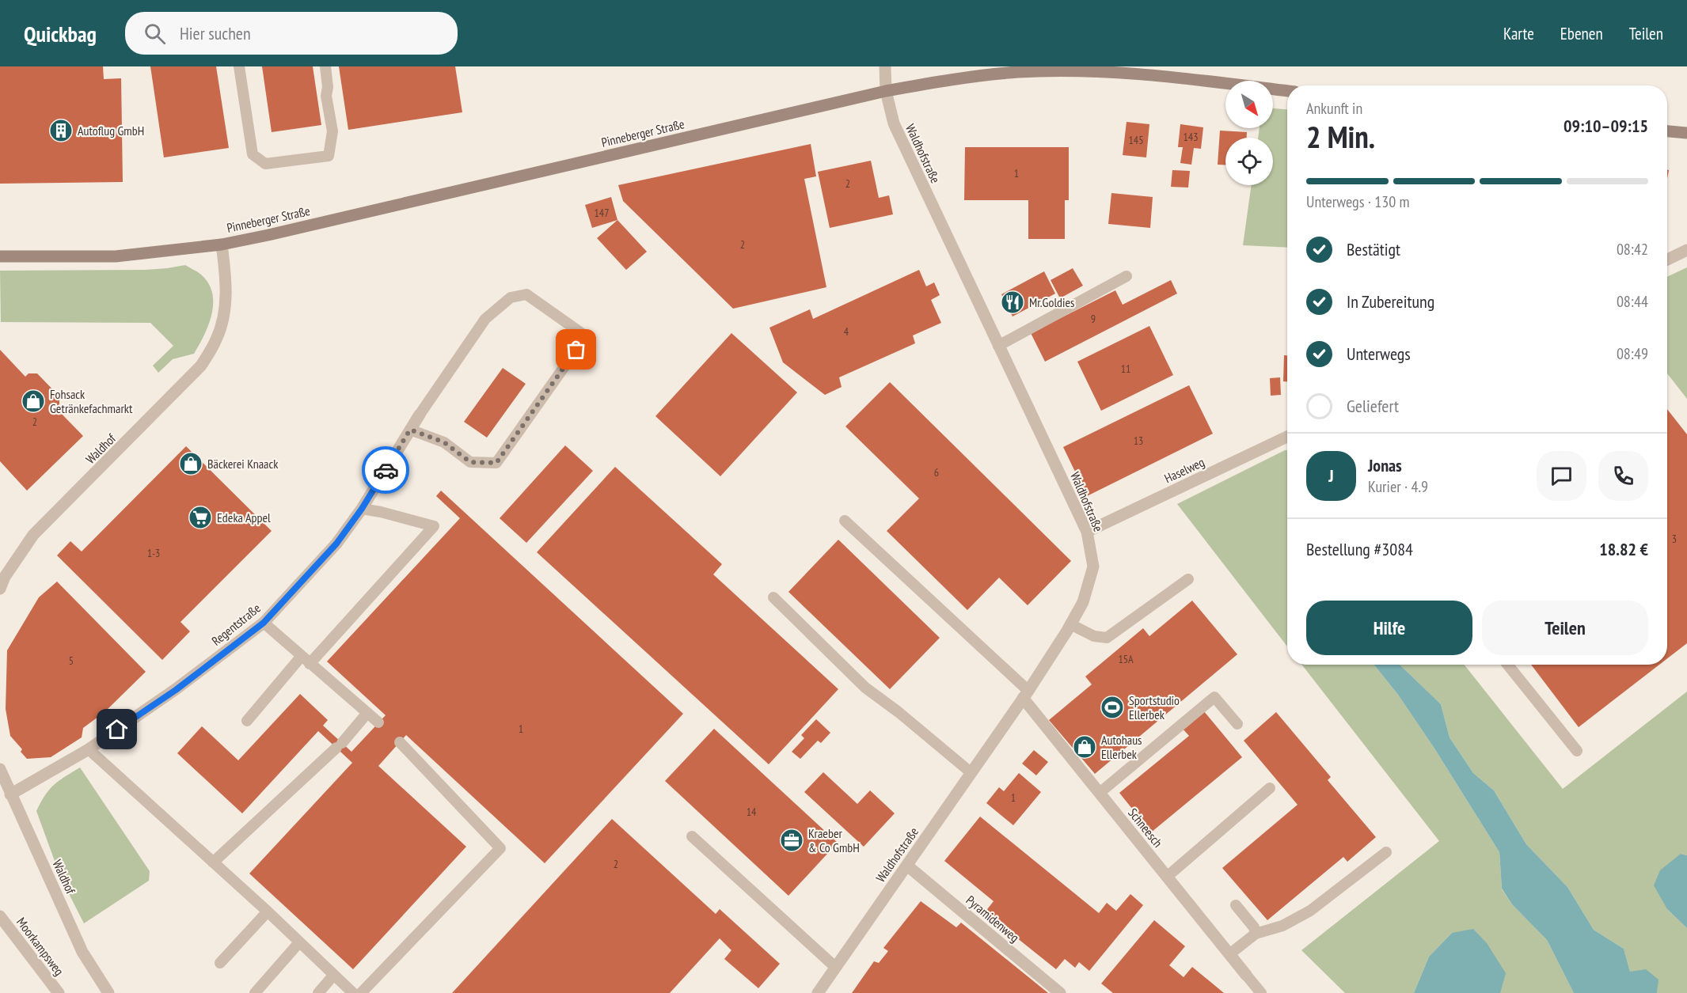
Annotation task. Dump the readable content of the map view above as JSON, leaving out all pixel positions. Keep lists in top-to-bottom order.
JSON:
{
  "streets": {
    "main road": ["Pinneberger Straße"],
    "street": [
      "Waldhofstraße",
      "Waldhof",
      "Haselweg",
      "Regentstraße",
      "Schneesch",
      "Pyramidenweg",
      "Moorkampsweg"
    ]
  },
  "crossings": [
    ["Pinneberger Straße", "Waldhofstraße"],
    ["Pinneberger Straße", "Waldhof"],
    ["Waldhofstraße", "Haselweg"],
    ["Waldhofstraße", "Schneesch"],
    ["Waldhofstraße", "Pyramidenweg"],
    ["Waldhof", "Regentstraße"]
  ],
  "places": {
    "building": ["Autoflug GmbH"],
    "restaurant": ["Mr.Goldies"],
    "shop": ["Fohsack Getränkefachmarkt", "Bäckerei Knaack", "Autohaus Ellerbek"],
    "supermarket": ["Edeka Appel"],
    "sports": ["Sportstudio Ellerbek"],
    "office": ["Kraeber & Co GmbH"]
  },
  "house_numbers": [
    "143",
    "145",
    "1",
    "2",
    "147",
    "2",
    "9",
    "4",
    "11",
    "2",
    "13",
    "6",
    "3",
    "1-3",
    "15A",
    "5",
    "1",
    "1",
    "14",
    "2"
  ],
  "north": "bottom right",
  "page": {
    "header": "Quickbag",
    "search": "Hier suchen",
    "nav": ["Karte", "Ebenen", "Teilen"],
    "heading": ["2 Min.", "Ankunft in", "09:10–09:15"],
    "panel": [
      "Jonas",
      "Kurier · 4.9",
      "Bestellung #3084",
      "18.82 €"
    ],
    "bar": "Unterwegs · 130 m",
    "list": [
      ["Bestätigt", "08:42"],
      ["In Zubereitung", "08:44"],
      ["Unterwegs", "08:49"],
      "Geliefert"
    ],
    "round": "J",
    "buttons": ["Hilfe", "Teilen"]
  }
}
